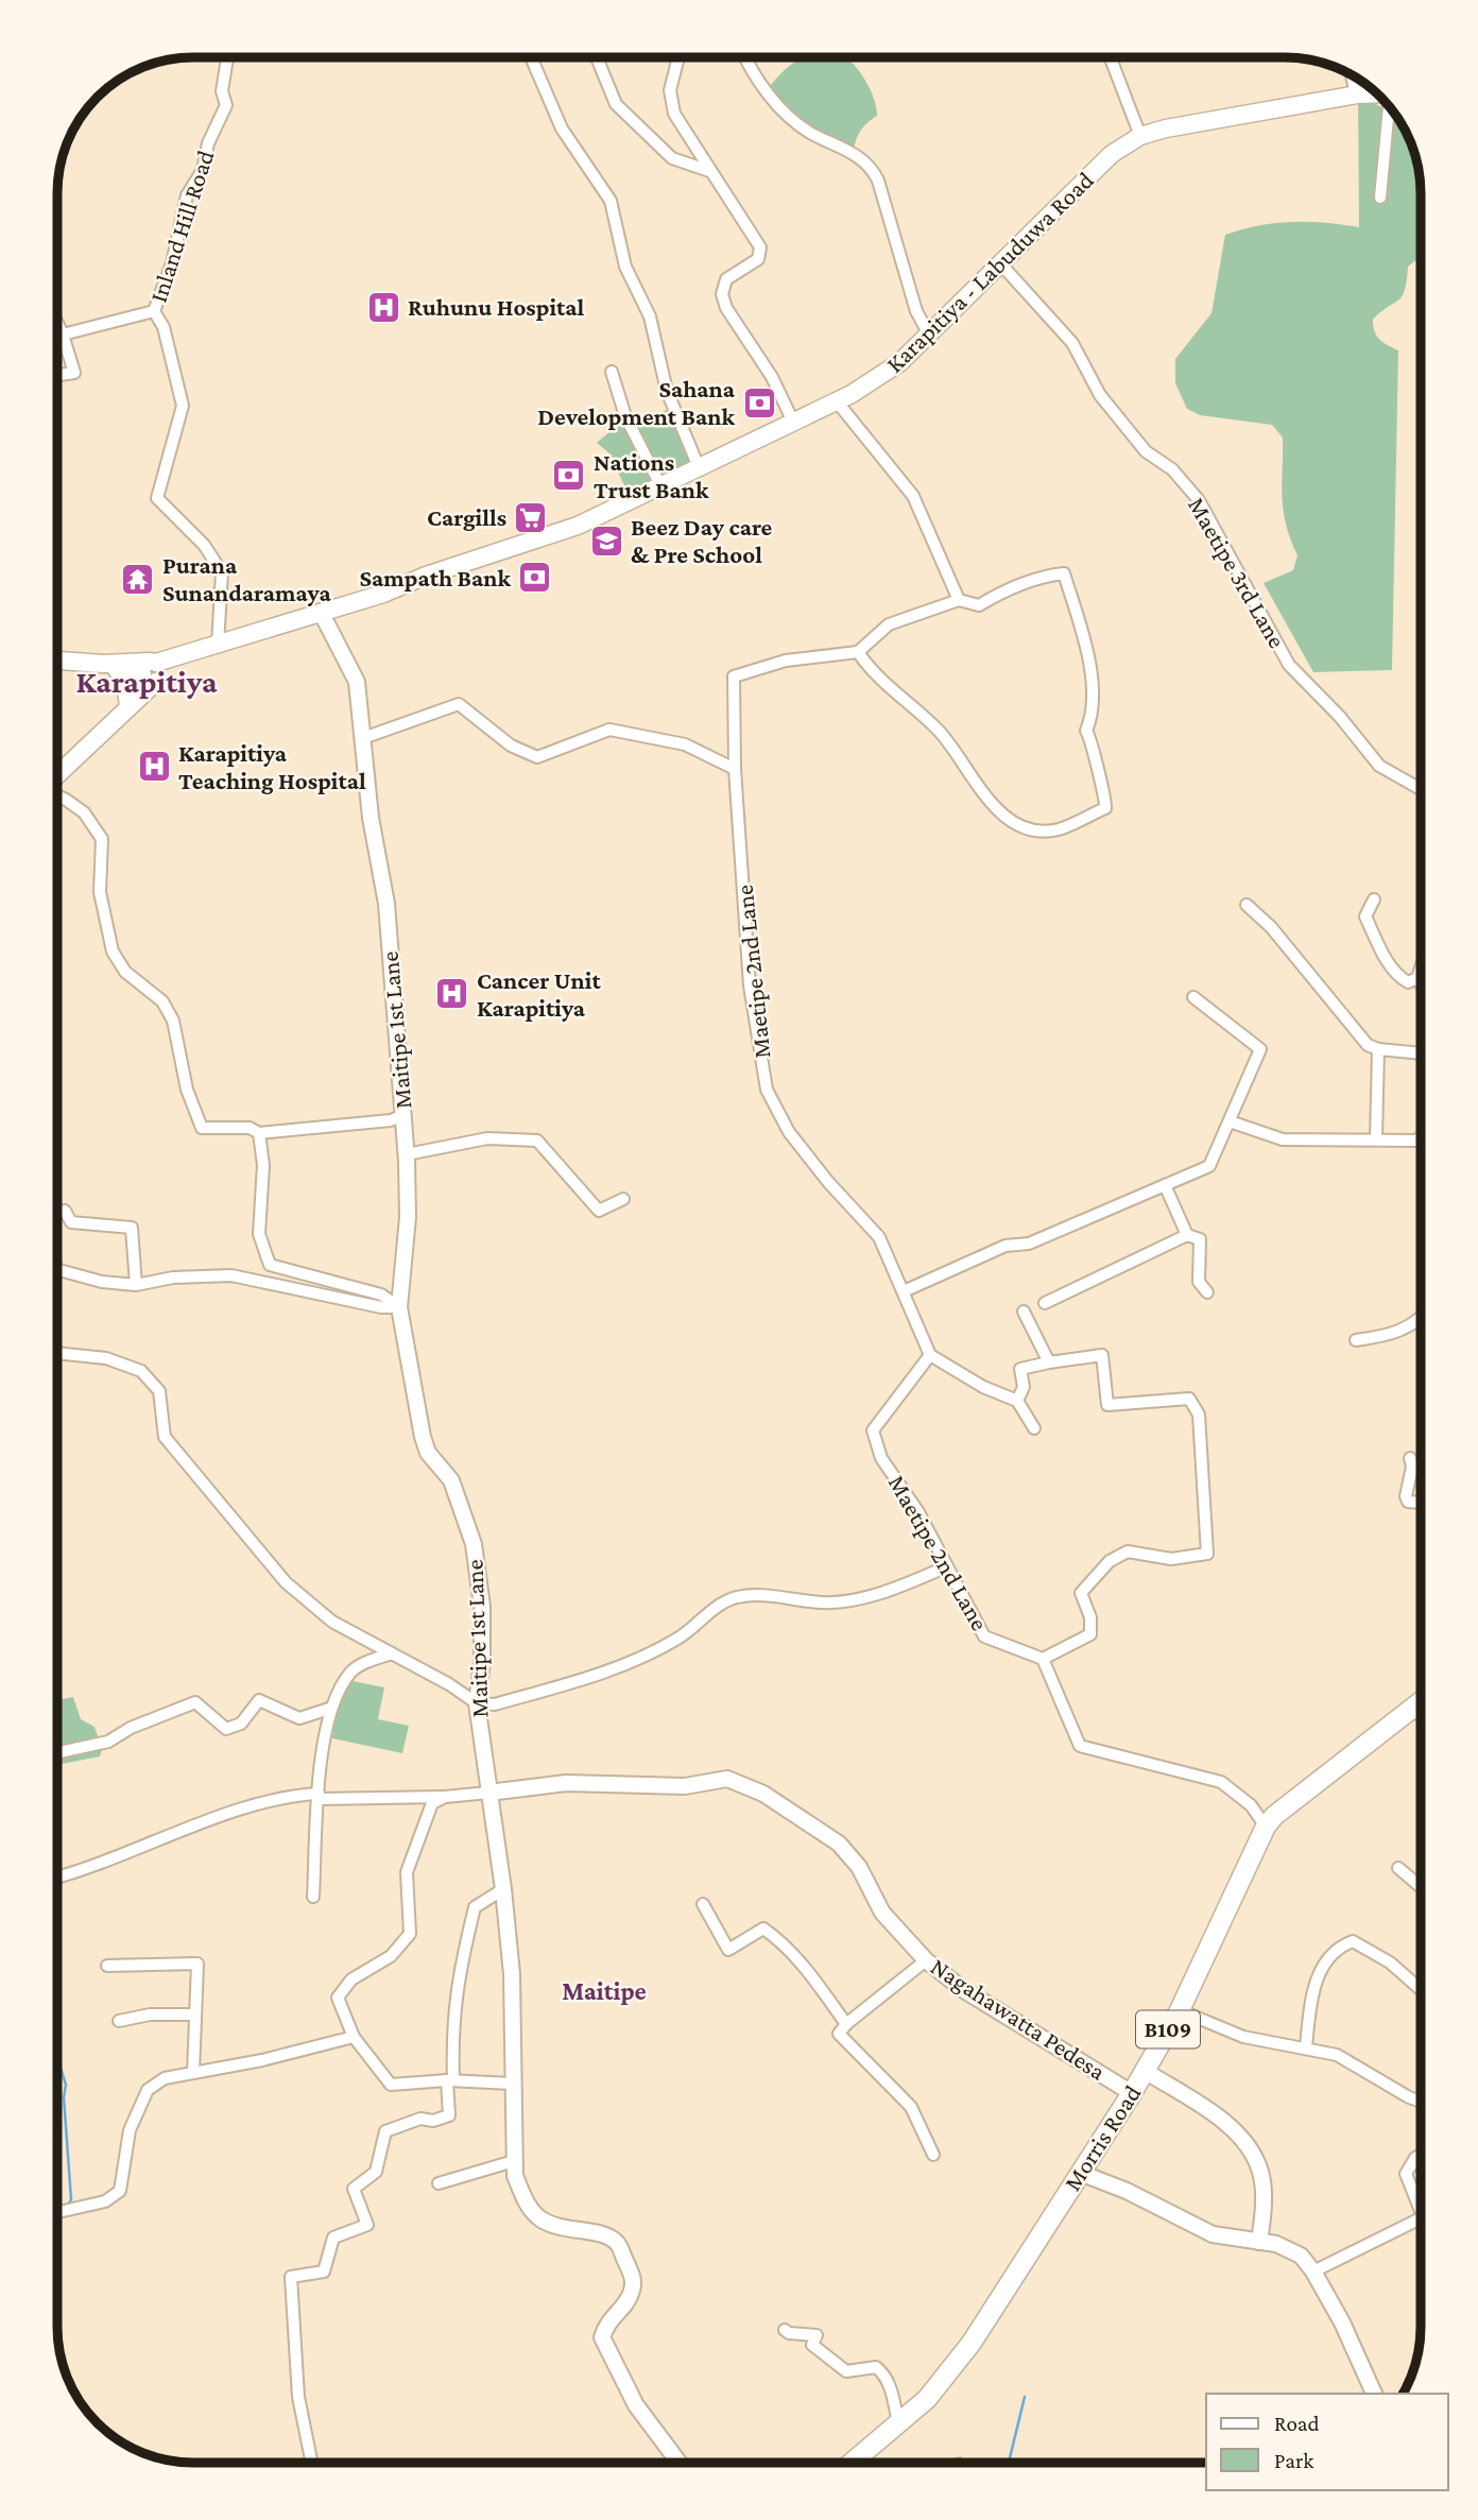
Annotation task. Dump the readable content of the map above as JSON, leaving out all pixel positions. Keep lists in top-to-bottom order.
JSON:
{
  "streets": {
    "main road": ["Karapitiya - Labuduwa Road", "B109", "Morris Road"],
    "street": [
      "Inland Hill Road",
      "Maetipe 3rd Lane",
      "Maetipe 2nd Lane",
      "Maitipe 1st Lane",
      "Nagahawatta Pedesa"
    ]
  },
  "crossings": [
    ["Inland Hill Road", "Karapitiya - Labuduwa Road"],
    ["Karapitiya - Labuduwa Road", "Maetipe 3rd Lane"],
    ["Karapitiya - Labuduwa Road", "Maitipe 1st Lane"],
    ["Maitipe 1st Lane", "Nagahawatta Pedesa"],
    ["Nagahawatta Pedesa", "Morris Road"]
  ],
  "districts": ["Karapitiya", "Maitipe"],
  "places": {
    "hospital": ["Ruhunu Hospital", "Karapitiya Teaching Hospital", "Cancer Unit Karapitiya"],
    "bank": ["Sahana Development Bank", "Nations Trust Bank", "Sampath Bank"],
    "supermarket": ["Cargills"],
    "school or university": ["Beez Day care & Pre School"],
    "temple": ["Purana Sunandaramaya"]
  },
  "legend": ["Road", "Park"]
}
